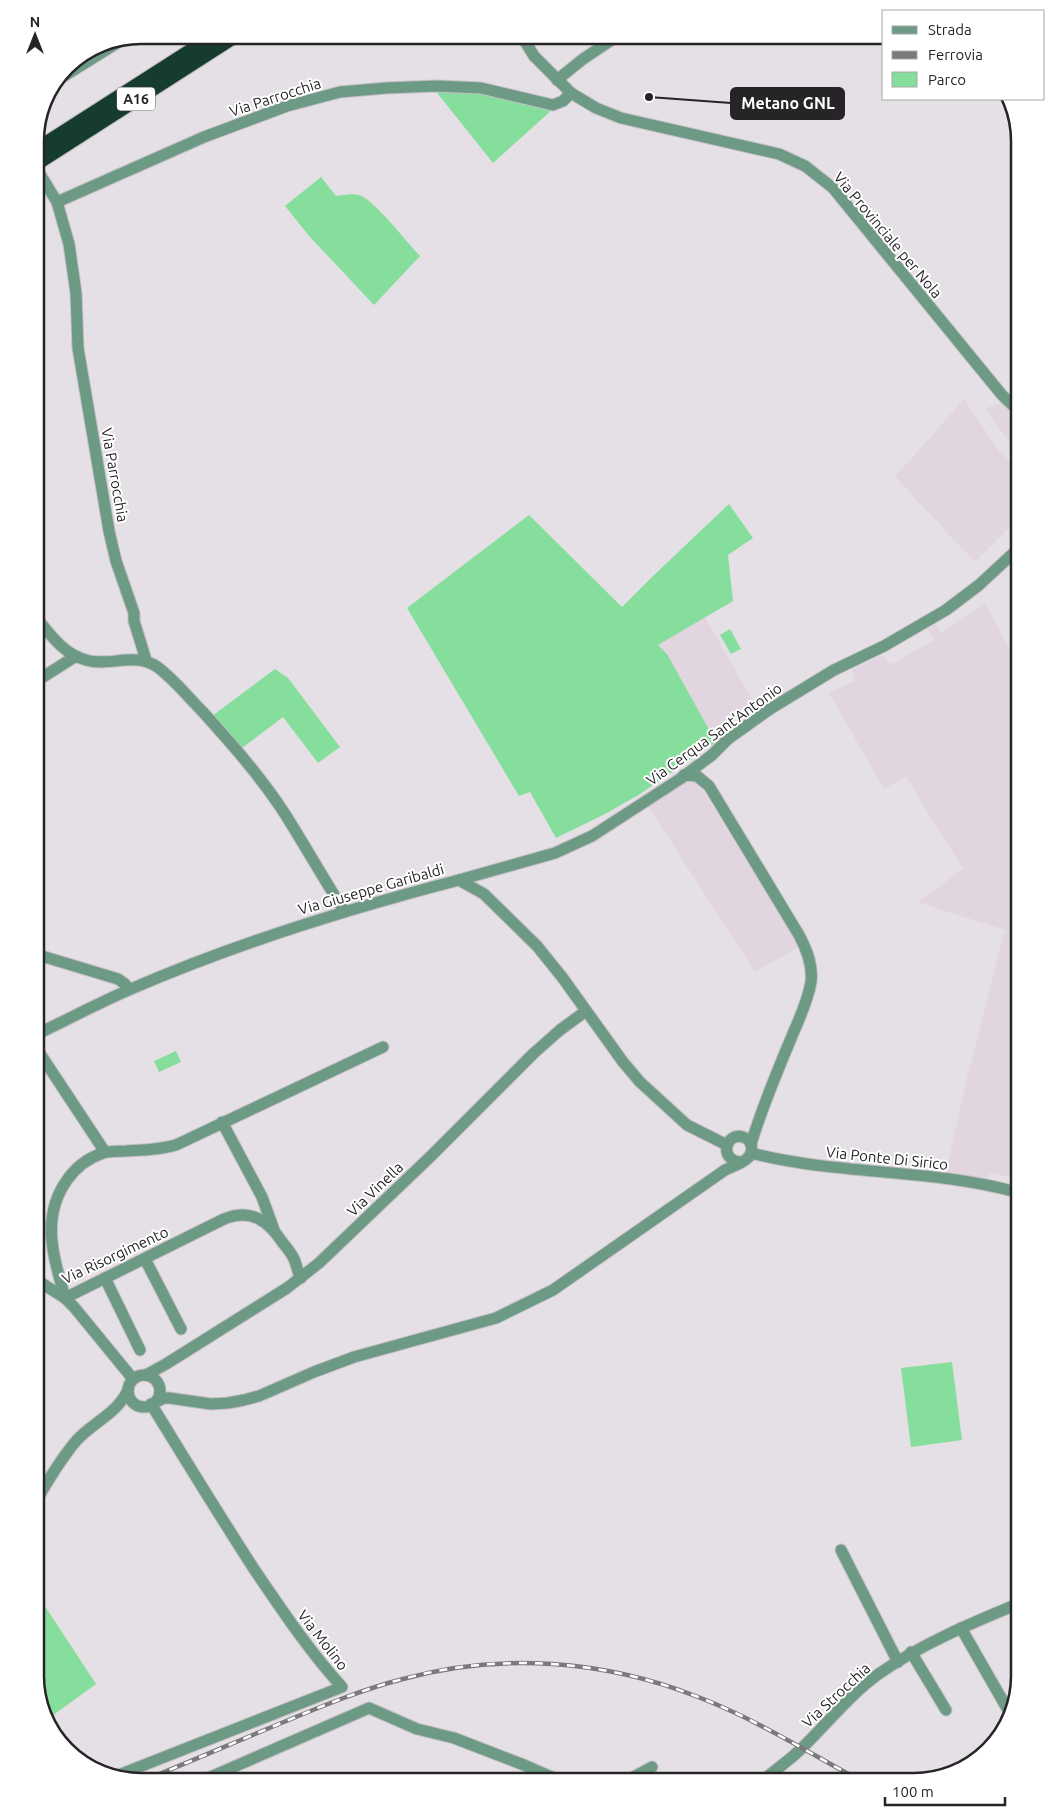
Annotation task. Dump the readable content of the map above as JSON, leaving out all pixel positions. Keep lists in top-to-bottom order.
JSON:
{
  "streets": {
    "highway": ["A16"],
    "street": [
      "Via Parrocchia",
      "Via Provinciale per Nola",
      "Via Cerqua Sant'Antonio",
      "Via Giuseppe Garibaldi",
      "Via Ponte Di Sirico",
      "Via Vinella",
      "Via Risorgimento",
      "Via Molino",
      "Via Strocchia"
    ]
  },
  "crossings": [
    ["Via Parrocchia", "Via Provinciale per Nola"],
    ["Via Cerqua Sant'Antonio", "Via Giuseppe Garibaldi"],
    ["Via Giuseppe Garibaldi", "Via Ponte Di Sirico"],
    ["Via Giuseppe Garibaldi", "Via Vinella"],
    ["Via Vinella", "Via Molino"]
  ],
  "places": ["Metano GNL"],
  "legend": ["Strada", "Ferrovia", "Parco"],
  "scale_bar": "100 m",
  "north": "top"
}
